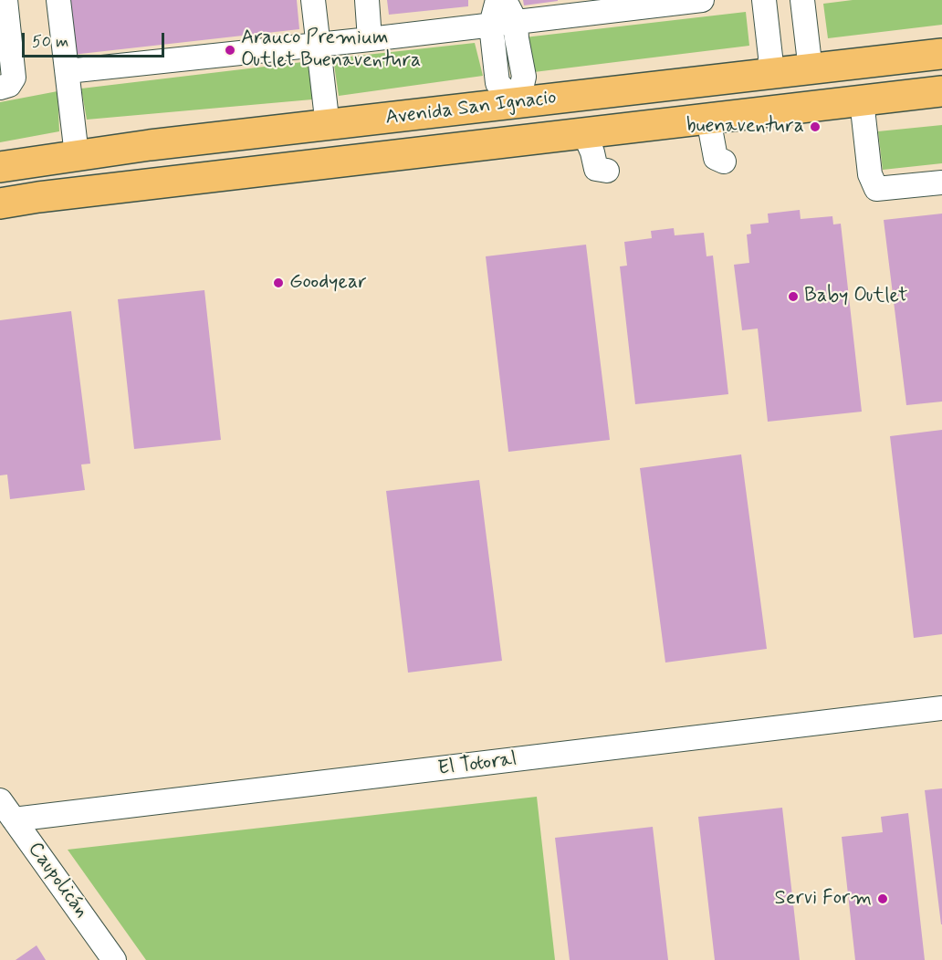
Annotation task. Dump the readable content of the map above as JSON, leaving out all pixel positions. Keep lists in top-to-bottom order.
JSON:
{
  "streets": {
    "main road": ["Avenida San Ignacio"],
    "street": ["El Totoral", "Caupolicán"]
  },
  "crossings": [
    ["El Totoral", "Caupolicán"]
  ],
  "places": [
    "Arauco Premium Outlet Buenaventura",
    "buenaventura",
    "Goodyear",
    "Baby Outlet",
    "Servi Form"
  ],
  "scale_bar": "50 m"
}
